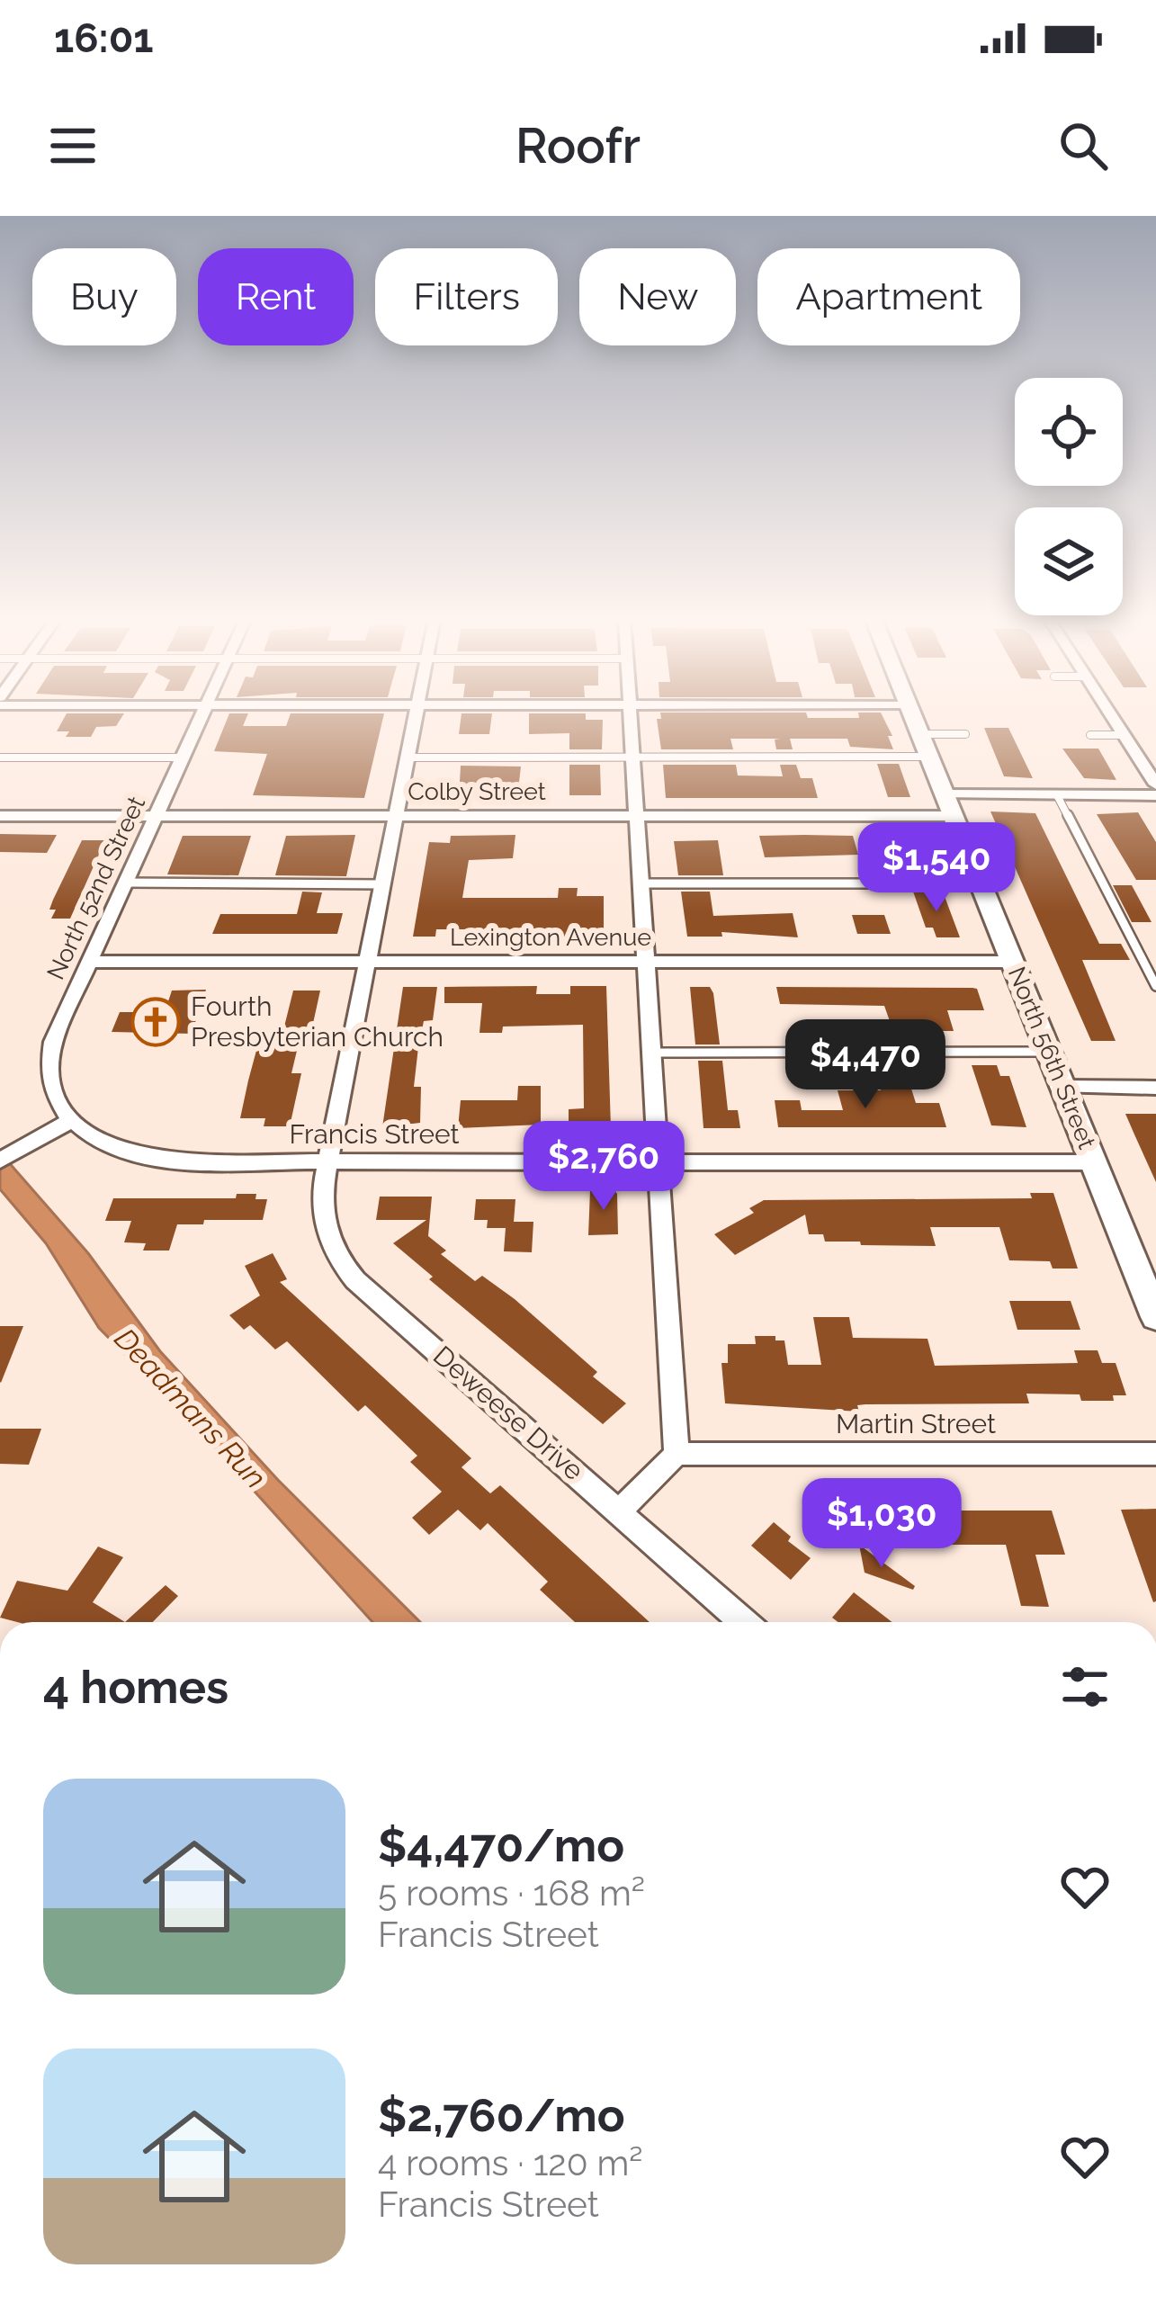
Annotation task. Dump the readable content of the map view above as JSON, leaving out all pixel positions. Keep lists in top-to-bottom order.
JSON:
{
  "streets": {
    "main road": ["North 56th Street"],
    "street": [
      "Colby Street",
      "North 52nd Street",
      "Lexington Avenue",
      "Francis Street",
      "Deweese Drive",
      "Martin Street"
    ]
  },
  "crossings": [
    ["Colby Street", "North 52nd Street"],
    ["Colby Street", "North 56th Street"],
    ["Colby Street", "Deweese Drive"],
    ["North 52nd Street", "Lexington Avenue"],
    ["North 52nd Street", "Francis Street"],
    ["Lexington Avenue", "North 56th Street"],
    ["Lexington Avenue", "Deweese Drive"],
    ["North 56th Street", "Francis Street"],
    ["Francis Street", "Deweese Drive"]
  ],
  "water": ["Deadmans Run"],
  "places": {
    "church": ["Fourth Presbyterian Church"]
  },
  "page": {
    "status": "16:01",
    "header": "Roofr",
    "chip": [
      "Buy",
      "Rent",
      "Filters",
      "New",
      "Apartment"
    ],
    "price": [
      "$1,540",
      "$4,470",
      "$2,760",
      "$1,030"
    ],
    "heading": "4 homes",
    "list": [
      {
        "name": "$4,470/mo",
        "note": "5 rooms · 168 m² · Francis Street"
      },
      {
        "name": "$2,760/mo",
        "note": "4 rooms · 120 m² · Francis Street"
      }
    ]
  }
}
